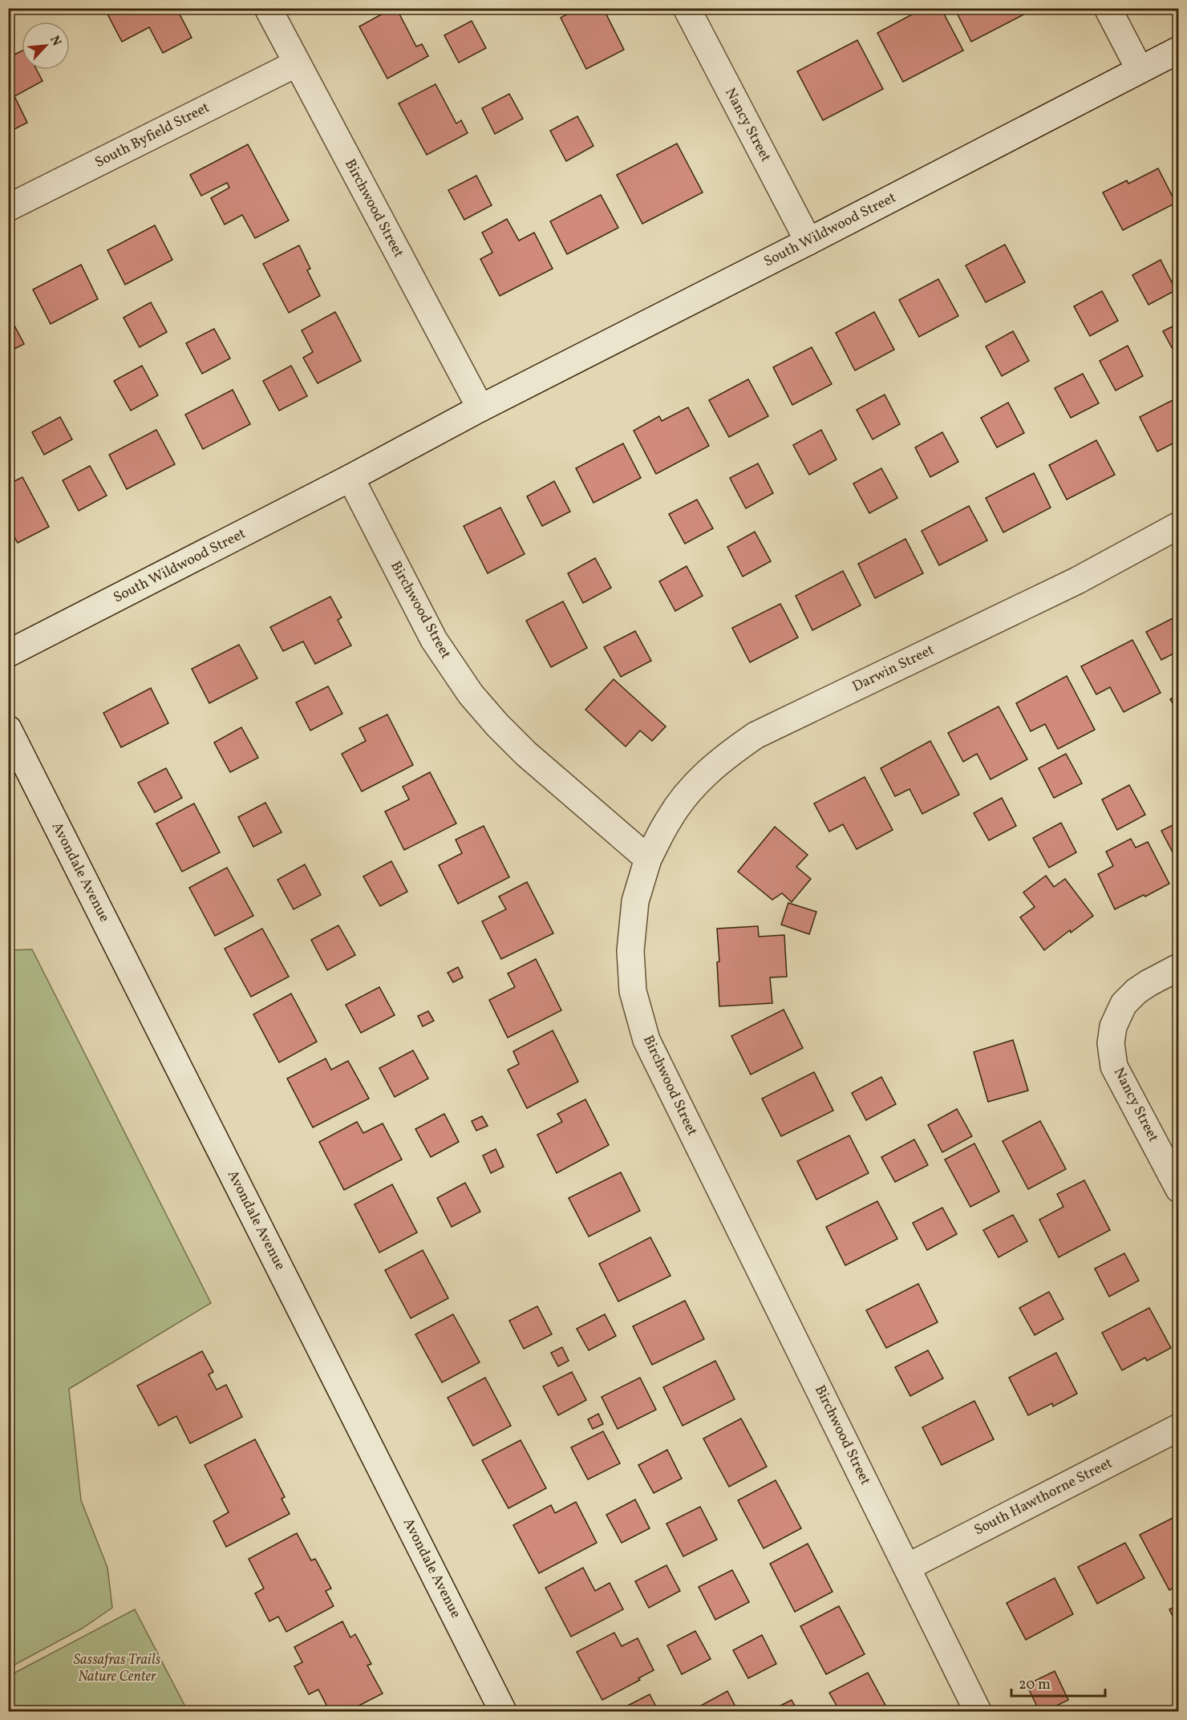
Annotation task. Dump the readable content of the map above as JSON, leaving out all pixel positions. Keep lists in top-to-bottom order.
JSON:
{
  "streets": {
    "street": [
      "Nancy Street",
      "South Byfield Street",
      "Birchwood Street",
      "South Wildwood Street",
      "Darwin Street",
      "Avondale Avenue",
      "South Hawthorne Street"
    ]
  },
  "crossings": [
    ["Nancy Street", "South Wildwood Street"],
    ["South Byfield Street", "Birchwood Street"],
    ["Birchwood Street", "South Wildwood Street"],
    ["Birchwood Street", "Darwin Street"],
    ["Birchwood Street", "South Hawthorne Street"]
  ],
  "parks": ["Sassafras Trails Nature Center"],
  "scale_bar": "20 m",
  "north": "top right"
}
